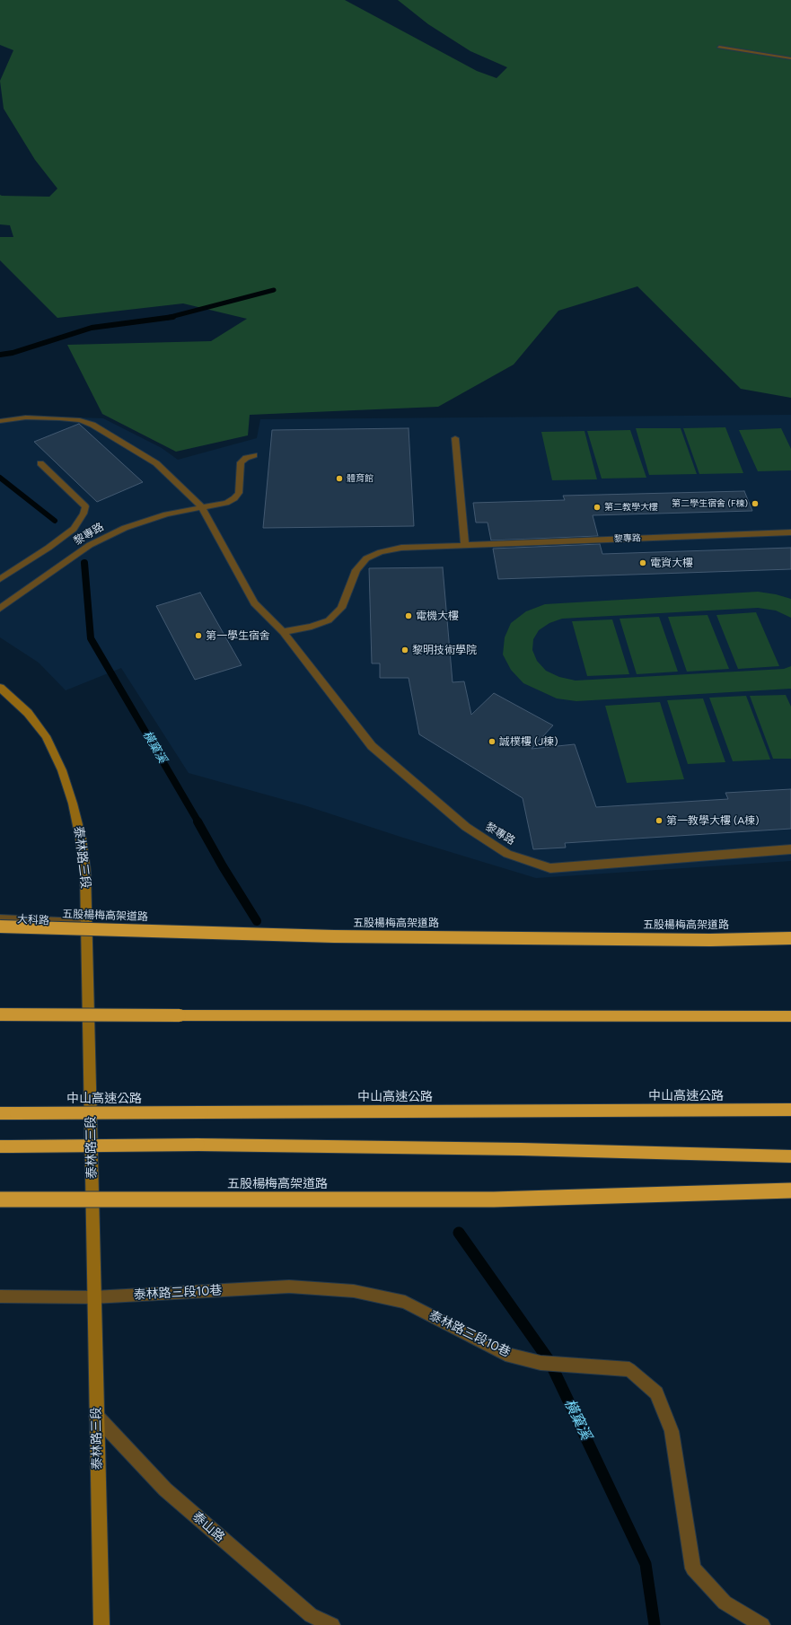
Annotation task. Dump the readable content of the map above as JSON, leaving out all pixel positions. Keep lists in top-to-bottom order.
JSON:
{
  "streets": {
    "highway": ["五股楊梅高架道路", "中山高速公路"],
    "main road": ["泰林路三段"],
    "street": [
      "黎專路",
      "大科路",
      "泰林路三段10巷",
      "泰山路"
    ]
  },
  "crossings": [
    ["泰林路三段", "大科路"],
    ["泰林路三段", "泰林路三段10巷"],
    ["泰林路三段", "泰山路"]
  ],
  "water": ["橫窠溪"],
  "places": [
    "體育館",
    "第二學生宿舍 (F棟)",
    "第二教學大樓",
    "電資大樓",
    "電機大樓",
    "第一學生宿舍",
    "黎明技術學院",
    "誠樸樓 (J棟)",
    "第一教學大樓 (A棟)"
  ]
}
